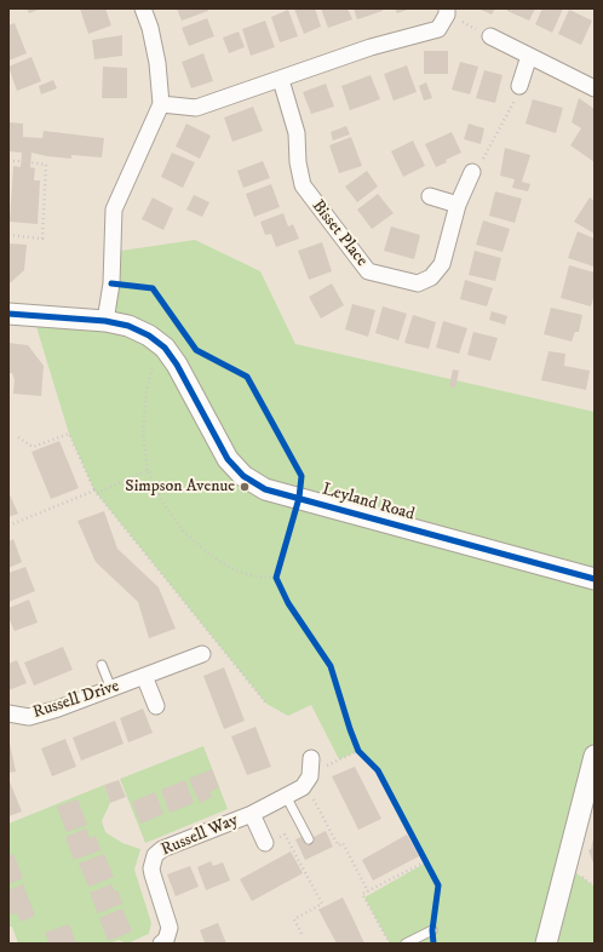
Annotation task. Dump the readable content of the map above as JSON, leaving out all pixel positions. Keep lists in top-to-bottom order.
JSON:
{
  "streets": {
    "street": [
      "Bisset Place",
      "Leyland Road",
      "Russell Drive",
      "Russell Way"
    ]
  },
  "places": ["Simpson Avenue"]
}
